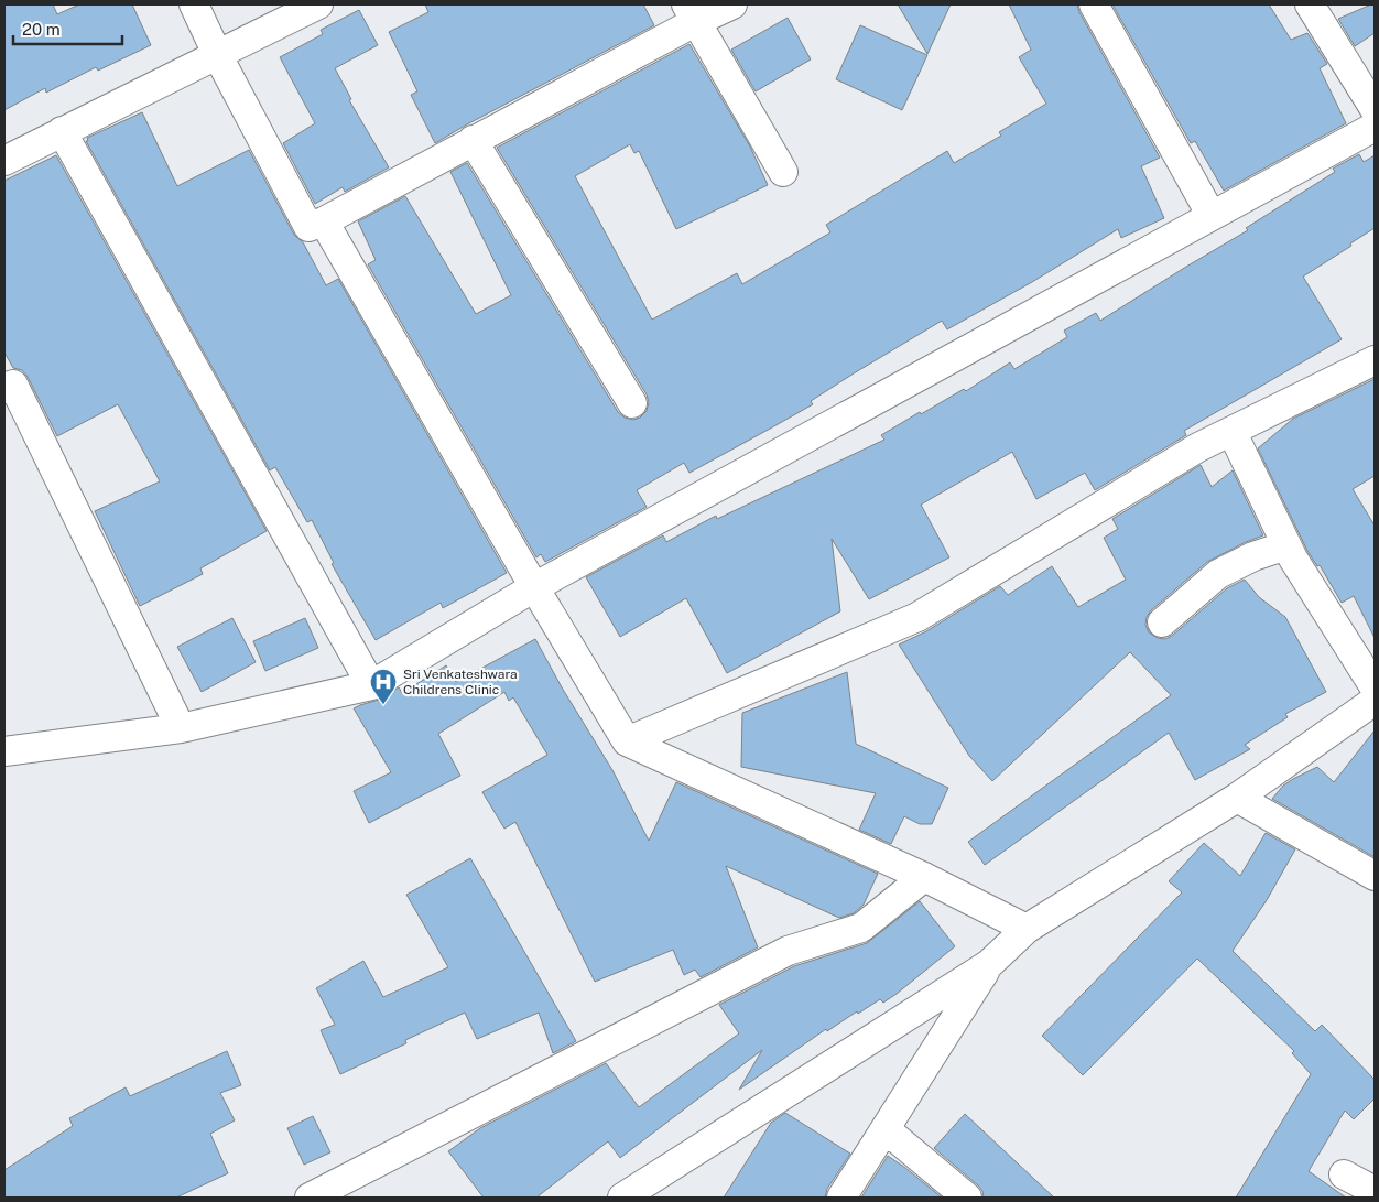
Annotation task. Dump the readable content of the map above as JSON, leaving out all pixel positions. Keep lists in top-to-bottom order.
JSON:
{
  "places": {
    "hospital": ["Sri Venkateshwara Childrens Clinic"]
  },
  "scale_bar": "20 m"
}
